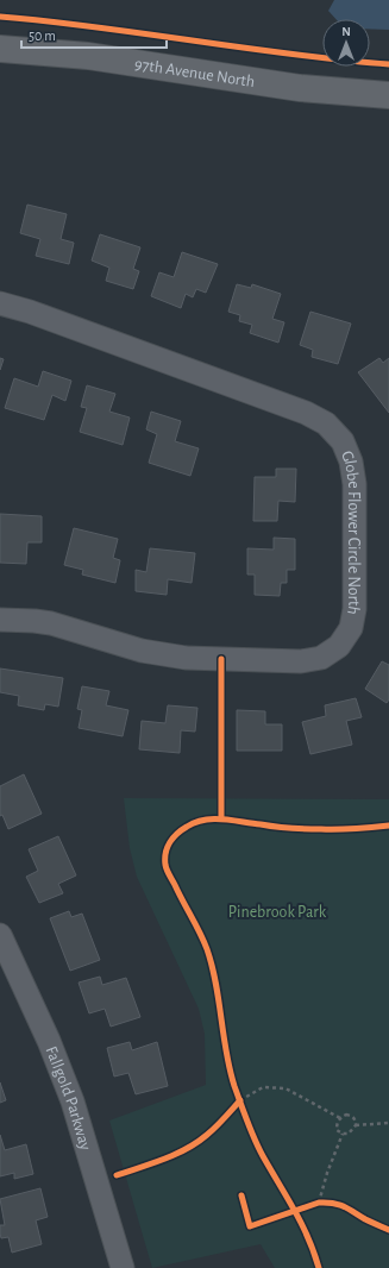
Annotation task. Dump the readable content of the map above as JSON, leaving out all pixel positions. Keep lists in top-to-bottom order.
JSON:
{
  "streets": {
    "street": ["97th Avenue North", "Globe Flower Circle North", "Fallgold Parkway"]
  },
  "parks": ["Pinebrook Park"],
  "scale_bar": "50 m",
  "north": "top"
}
